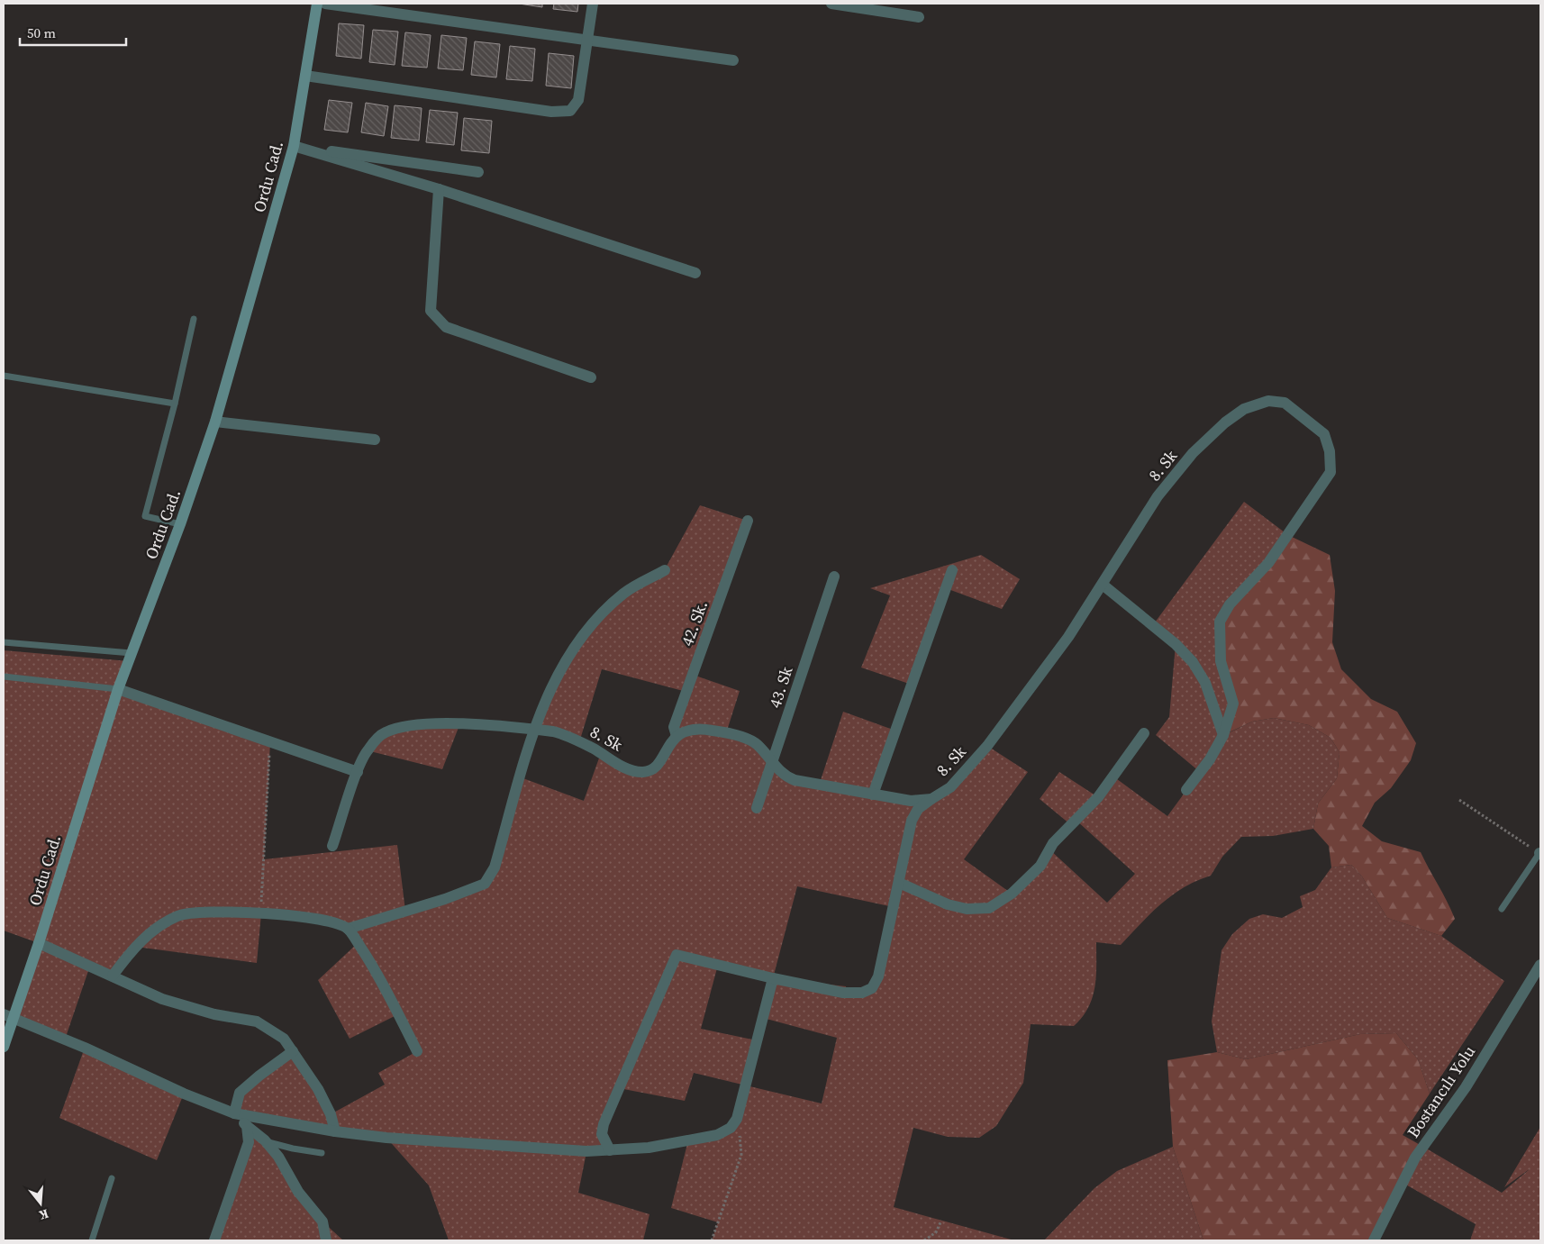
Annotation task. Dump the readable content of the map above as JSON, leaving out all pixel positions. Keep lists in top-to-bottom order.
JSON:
{
  "streets": {
    "main road": ["Ordu Cad."],
    "street": [
      "8. Sk",
      "42. Sk.",
      "43. Sk",
      "Bostancılı Yolu"
    ]
  },
  "crossings": [
    ["8. Sk", "42. Sk."],
    ["8. Sk", "43. Sk"]
  ],
  "scale_bar": "50 m",
  "north": "bottom"
}
